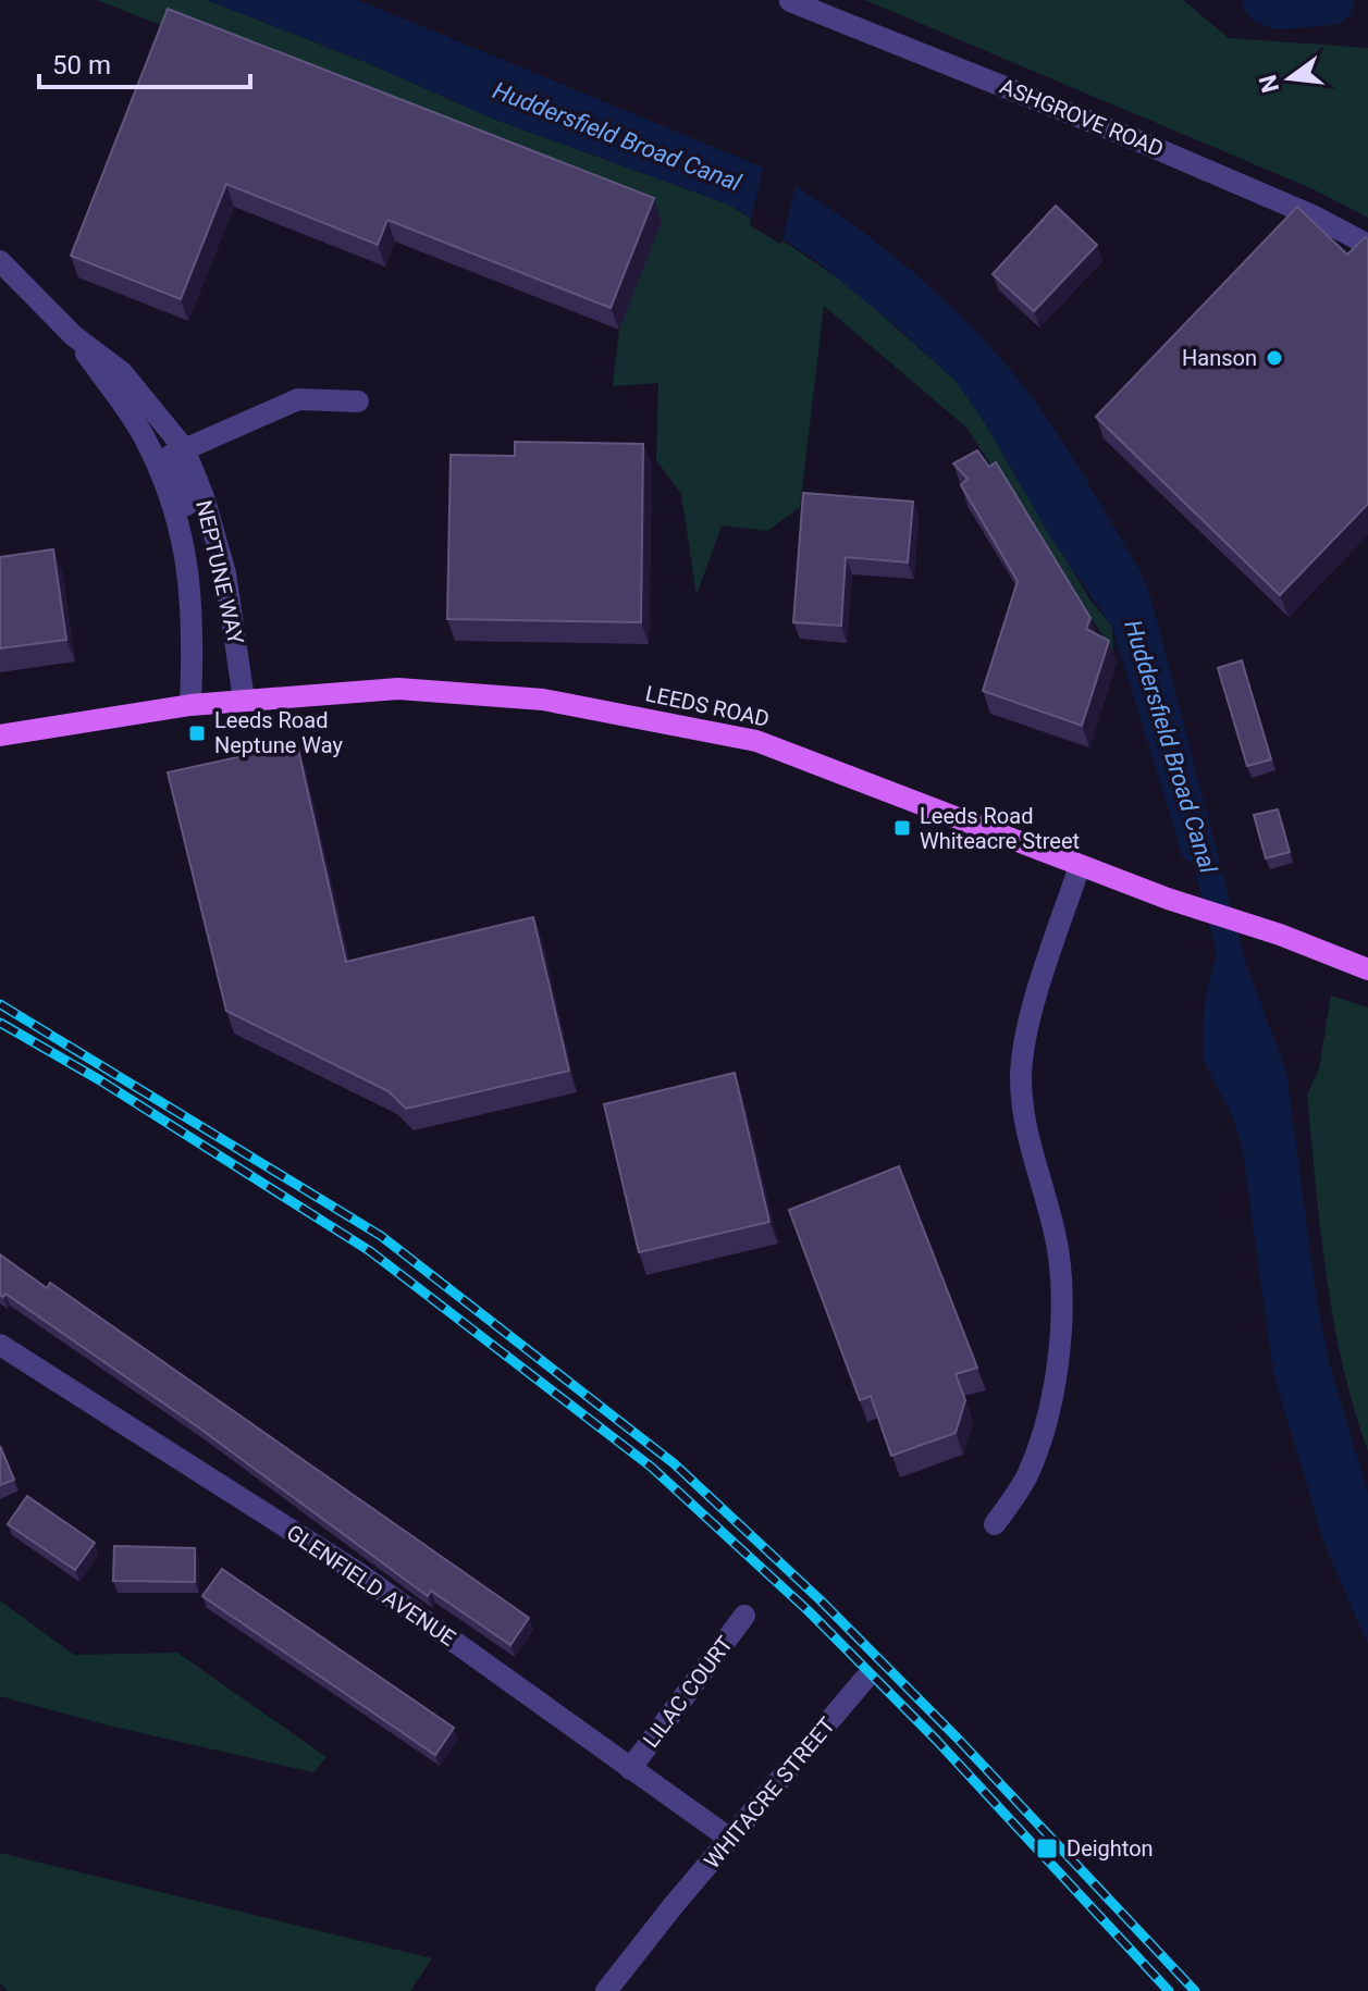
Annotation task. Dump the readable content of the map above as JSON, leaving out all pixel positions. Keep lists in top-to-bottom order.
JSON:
{
  "streets": {
    "main road": ["LEEDS ROAD"],
    "street": [
      "ASHGROVE ROAD",
      "NEPTUNE WAY",
      "GLENFIELD AVENUE",
      "LILAC COURT",
      "WHITACRE STREET"
    ]
  },
  "crossings": [
    ["NEPTUNE WAY", "LEEDS ROAD"],
    ["GLENFIELD AVENUE", "LILAC COURT"],
    ["GLENFIELD AVENUE", "WHITACRE STREET"]
  ],
  "water": ["Huddersfield Broad Canal"],
  "places": {
    "other": ["Hanson"],
    "transit": ["Leeds Road Neptune Way", "Leeds Road Whiteacre Street", "Deighton"]
  },
  "scale_bar": "50 m",
  "north": "left"
}
